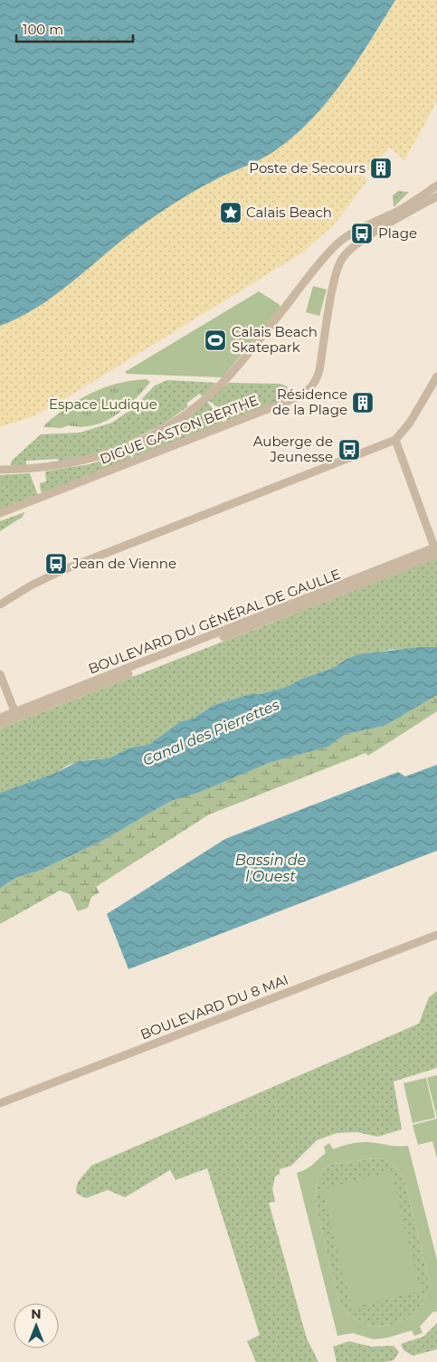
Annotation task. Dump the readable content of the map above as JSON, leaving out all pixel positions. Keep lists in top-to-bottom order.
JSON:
{
  "streets": {
    "street": ["DIGUE GASTON BERTHE", "BOULEVARD DU GÉNÉRAL DE GAULLE", "BOULEVARD DU 8 MAI"]
  },
  "water": ["Canal des Pierrettes", "Bassin de l'Ouest"],
  "parks": ["Espace Ludique"],
  "places": {
    "building": ["Poste de Secours", "Résidence de la Plage"],
    "place": ["Calais Beach"],
    "bus stop": ["Plage", "Auberge de Jeunesse", "Jean de Vienne"],
    "sports": ["Calais Beach Skatepark"]
  },
  "scale_bar": "100 m",
  "north": "top"
}
